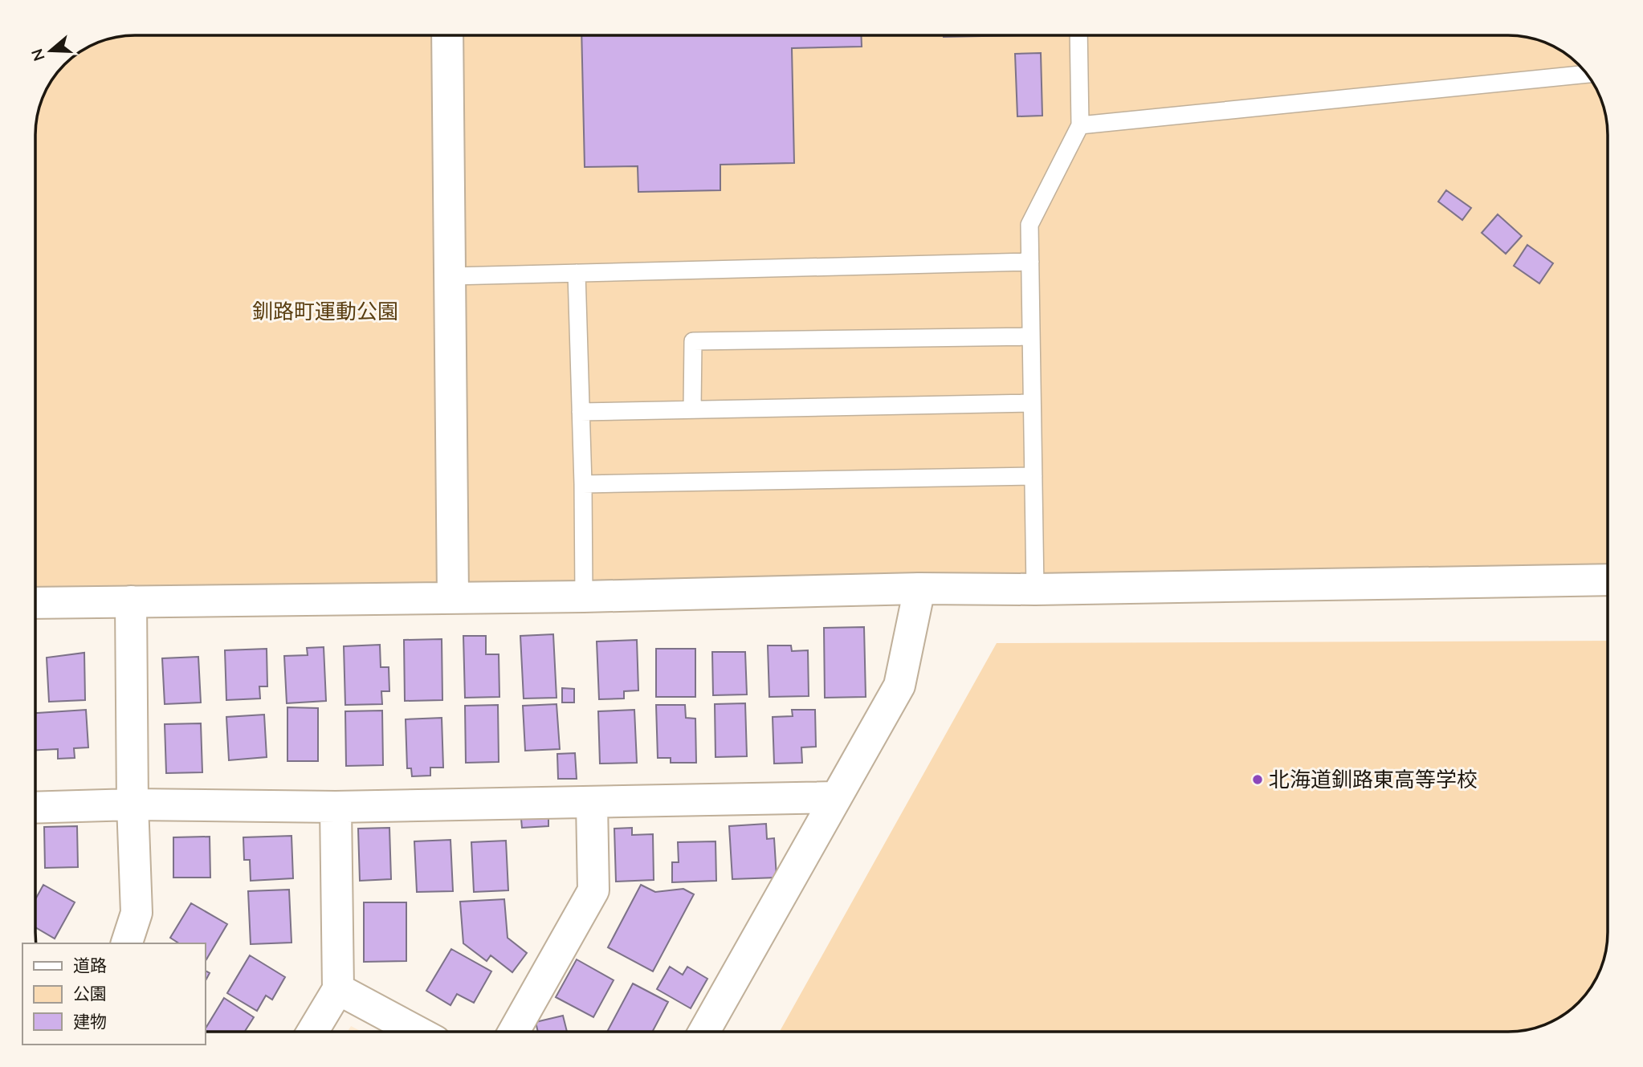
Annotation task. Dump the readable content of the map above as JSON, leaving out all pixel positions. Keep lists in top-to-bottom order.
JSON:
{
  "parks": ["釧路町運動公園"],
  "places": ["北海道釧路東高等学校"],
  "legend": ["道路", "公園", "建物"],
  "north": "left"
}
